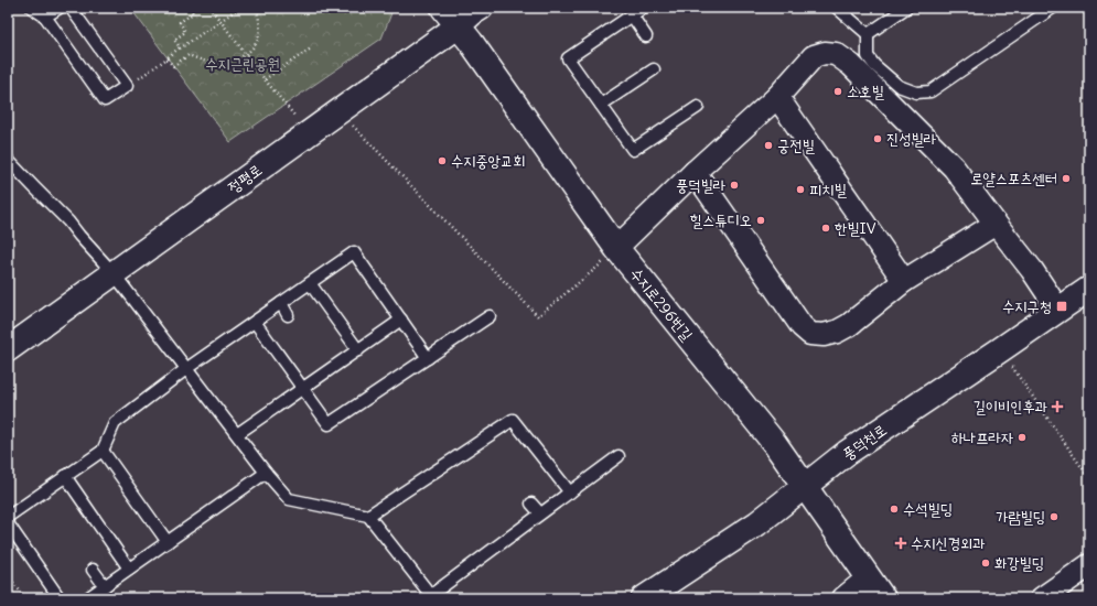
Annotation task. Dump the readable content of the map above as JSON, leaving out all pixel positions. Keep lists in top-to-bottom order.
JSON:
{
  "streets": {
    "street": ["정평로", "수지로296번길", "풍덕천로"]
  },
  "crossings": [
    ["정평로", "수지로296번길"],
    ["수지로296번길", "풍덕천로"]
  ],
  "parks": ["수지근린공원"],
  "places": {
    "other": [
      "소호빌",
      "진성빌라",
      "궁전빌",
      "수지중앙교회",
      "로얄스포츠센터",
      "풍덕빌라",
      "피치빌",
      "힐스튜디오",
      "한빌IV",
      "하나프라자",
      "수석빌딩",
      "가람빌딩",
      "화강빌딩"
    ],
    "transit": ["수지구청"],
    "health": ["길이비인후과", "수지신경외과"]
  }
}
